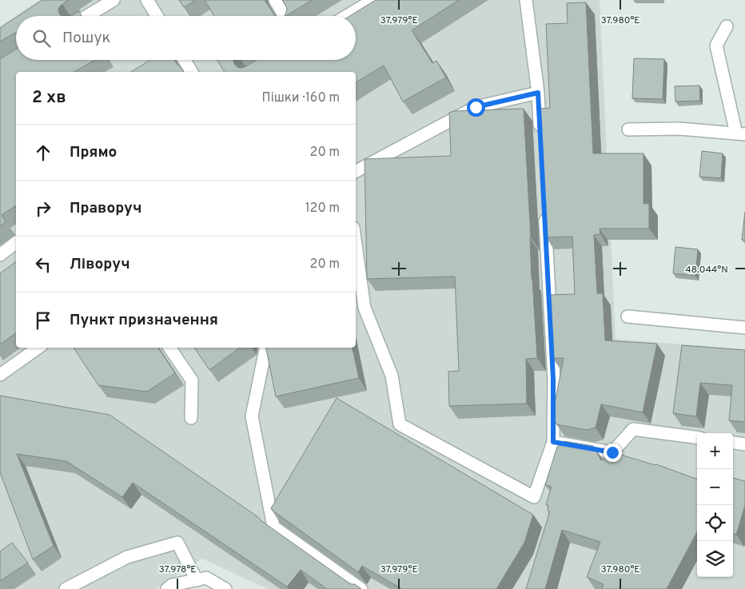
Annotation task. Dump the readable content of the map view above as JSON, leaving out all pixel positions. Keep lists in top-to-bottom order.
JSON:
{
  "page": {
    "search": "Пошук",
    "heading": ["2 хв", "Пішки · 160 m"],
    "list": [
      ["Прямо", "20 m"],
      ["Праворуч", "120 m"],
      ["Ліворуч", "20 m"],
      "Пункт призначення"
    ],
    "map_buttons": ["+", "−"]
  },
  "coordinates": [
    "37.979°E",
    "37.980°E",
    "48.044°N",
    "37.978°E"
  ]
}
